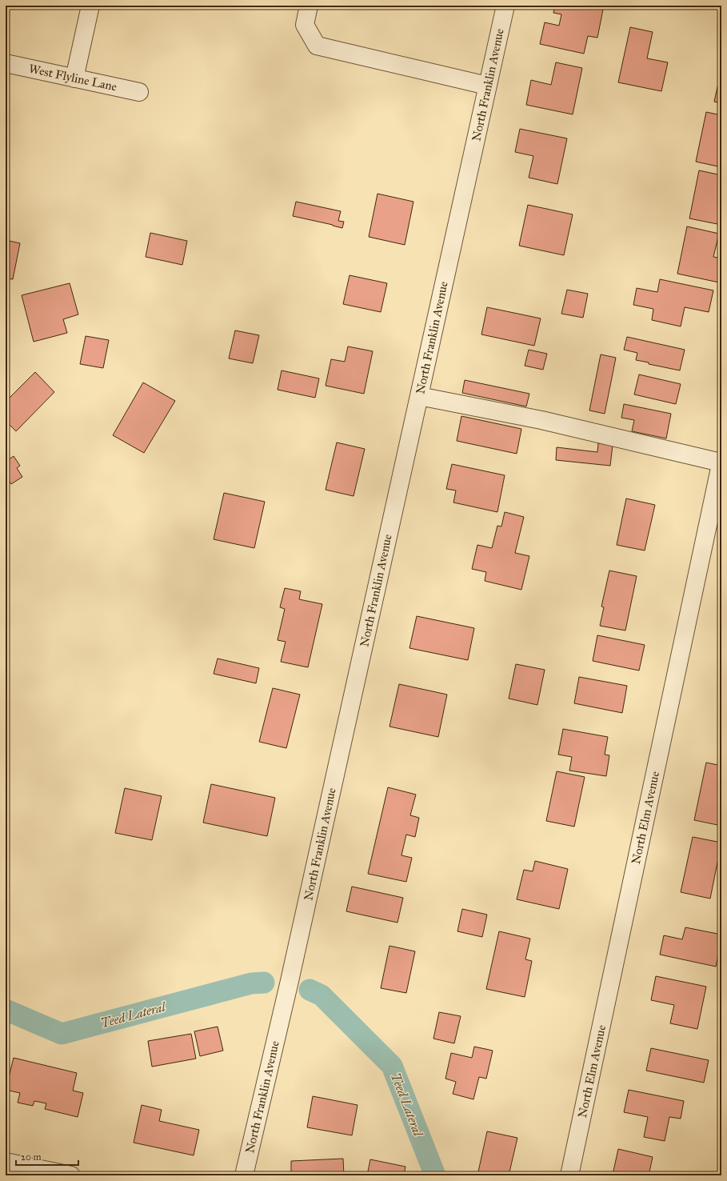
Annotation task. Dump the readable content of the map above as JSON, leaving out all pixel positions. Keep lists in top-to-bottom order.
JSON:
{
  "streets": {
    "street": ["West Flyline Lane", "North Franklin Avenue", "North Elm Avenue"]
  },
  "water": ["Teed Lateral"],
  "scale_bar": "20 m"
}
